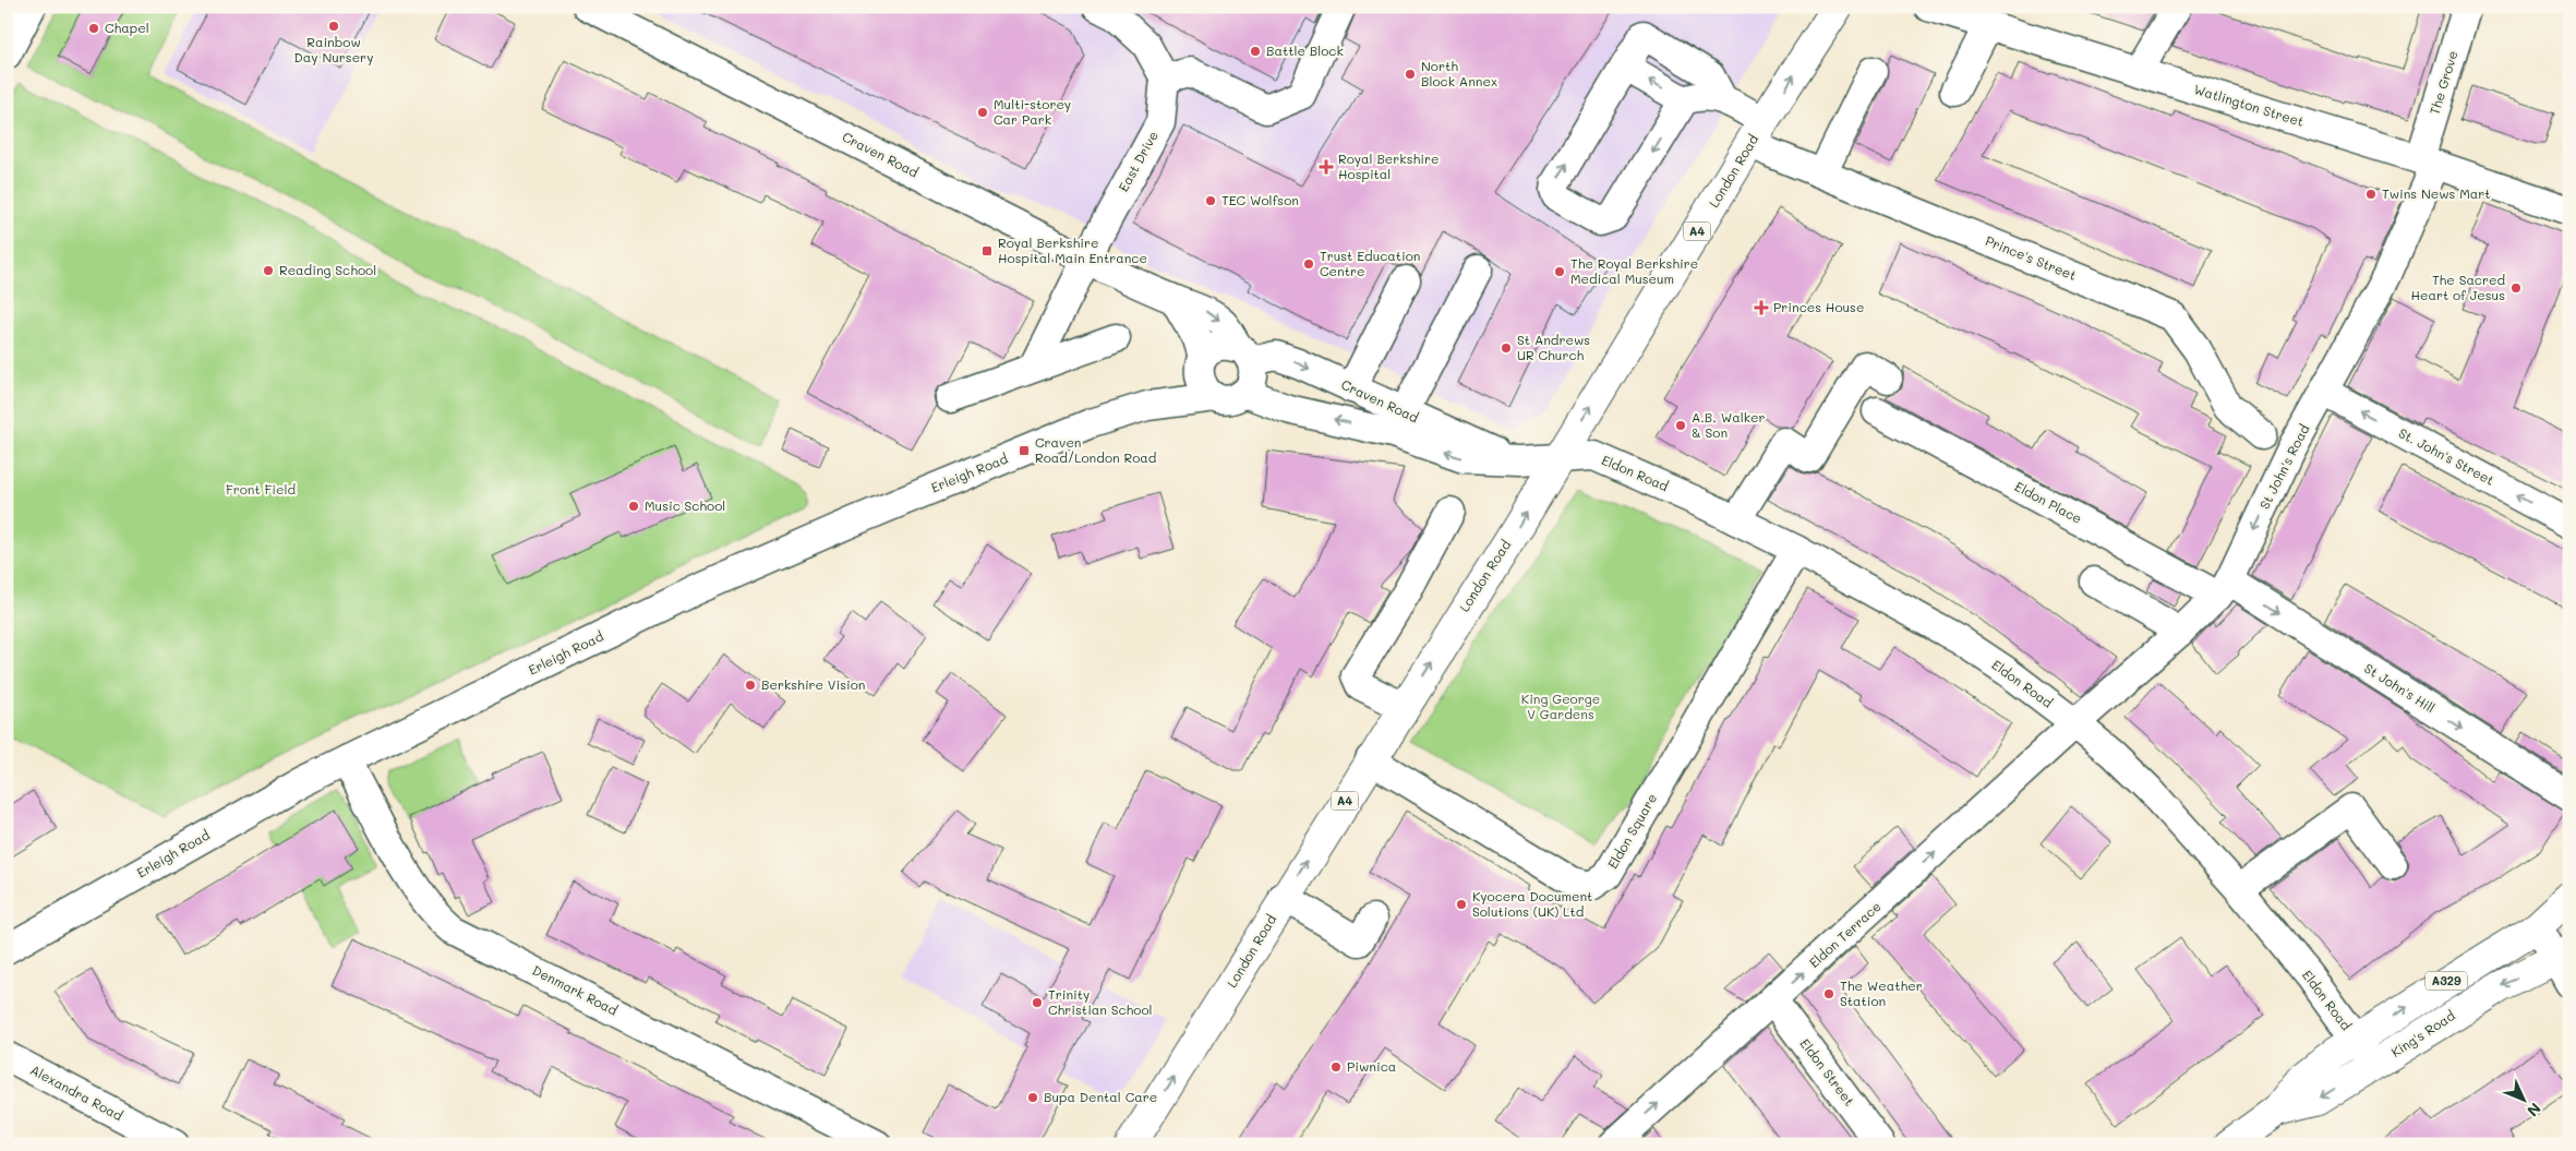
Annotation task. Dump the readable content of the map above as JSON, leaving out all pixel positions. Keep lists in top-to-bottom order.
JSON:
{
  "streets": {
    "main road": [
      "London Road",
      "A4",
      "A329",
      "King's Road"
    ],
    "street": [
      "The Grove",
      "Watlington Street",
      "Craven Road",
      "East Drive",
      "Prince's Street",
      "St. John's Street",
      "St John's Road",
      "Erleigh Road",
      "Eldon Road",
      "Eldon Place",
      "St John's Hill",
      "Eldon Square",
      "Eldon Terrace",
      "Denmark Road",
      "Eldon Street",
      "Alexandra Road"
    ]
  },
  "crossings": [
    ["The Grove", "Watlington Street"],
    ["The Grove", "St John's Road"],
    ["Watlington Street", "St John's Road"],
    ["Craven Road", "East Drive"],
    ["Craven Road", "London Road"],
    ["Craven Road", "Erleigh Road"],
    ["Craven Road", "Eldon Road"],
    ["London Road", "Prince's Street"],
    ["London Road", "Eldon Road"],
    ["London Road", "Eldon Square"],
    ["St. John's Street", "St John's Road"],
    ["St John's Road", "Eldon Road"],
    ["St John's Road", "Eldon Place"],
    ["St John's Road", "St John's Hill"],
    ["St John's Road", "Eldon Terrace"],
    ["Erleigh Road", "Denmark Road"],
    ["Eldon Road", "Eldon Square"],
    ["Eldon Road", "Eldon Terrace"],
    ["Eldon Road", "King's Road"],
    ["Eldon Place", "St John's Hill"],
    ["Eldon Terrace", "Eldon Street"],
    ["A329", "King's Road"]
  ],
  "one_way": [
    "London Road",
    "St. John's Street",
    "St John's Hill",
    "Eldon Terrace"
  ],
  "parks": ["Front Field", "King George V Gardens"],
  "places": {
    "other": [
      "Rainbow Day Nursery",
      "Chapel",
      "Battle Block",
      "North Block Annex",
      "Multi-storey Car Park",
      "Twins News Mart",
      "TEC Wolfson",
      "Trust Education Centre",
      "Reading School",
      "The Royal Berkshire Medical Museum",
      "The Sacred Heart of Jesus",
      "St Andrews UR Church",
      "A.B. Walker & Son",
      "Music School",
      "Berkshire Vision",
      "Kyocera Document Solutions (UK) Ltd",
      "The Weather Station",
      "Trinity Christian School",
      "Piwnica",
      "Bupa Dental Care"
    ],
    "health": ["Royal Berkshire Hospital", "Princes House"],
    "transit": ["Royal Berkshire Hospital Main Entrance", "Craven Road/London Road"]
  },
  "north": "bottom right"
}
